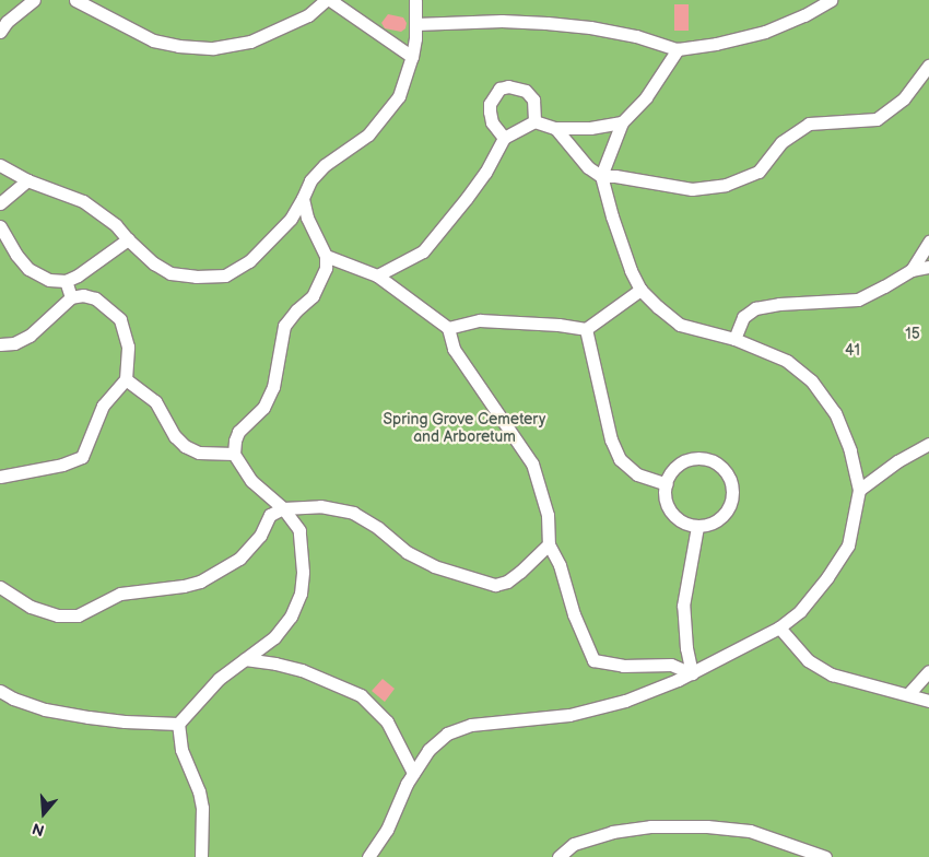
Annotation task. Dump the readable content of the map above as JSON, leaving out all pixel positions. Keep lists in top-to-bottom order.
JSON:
{
  "parks": ["15", "41", "Spring Grove Cemetery and Arboretum"],
  "north": "bottom"
}
